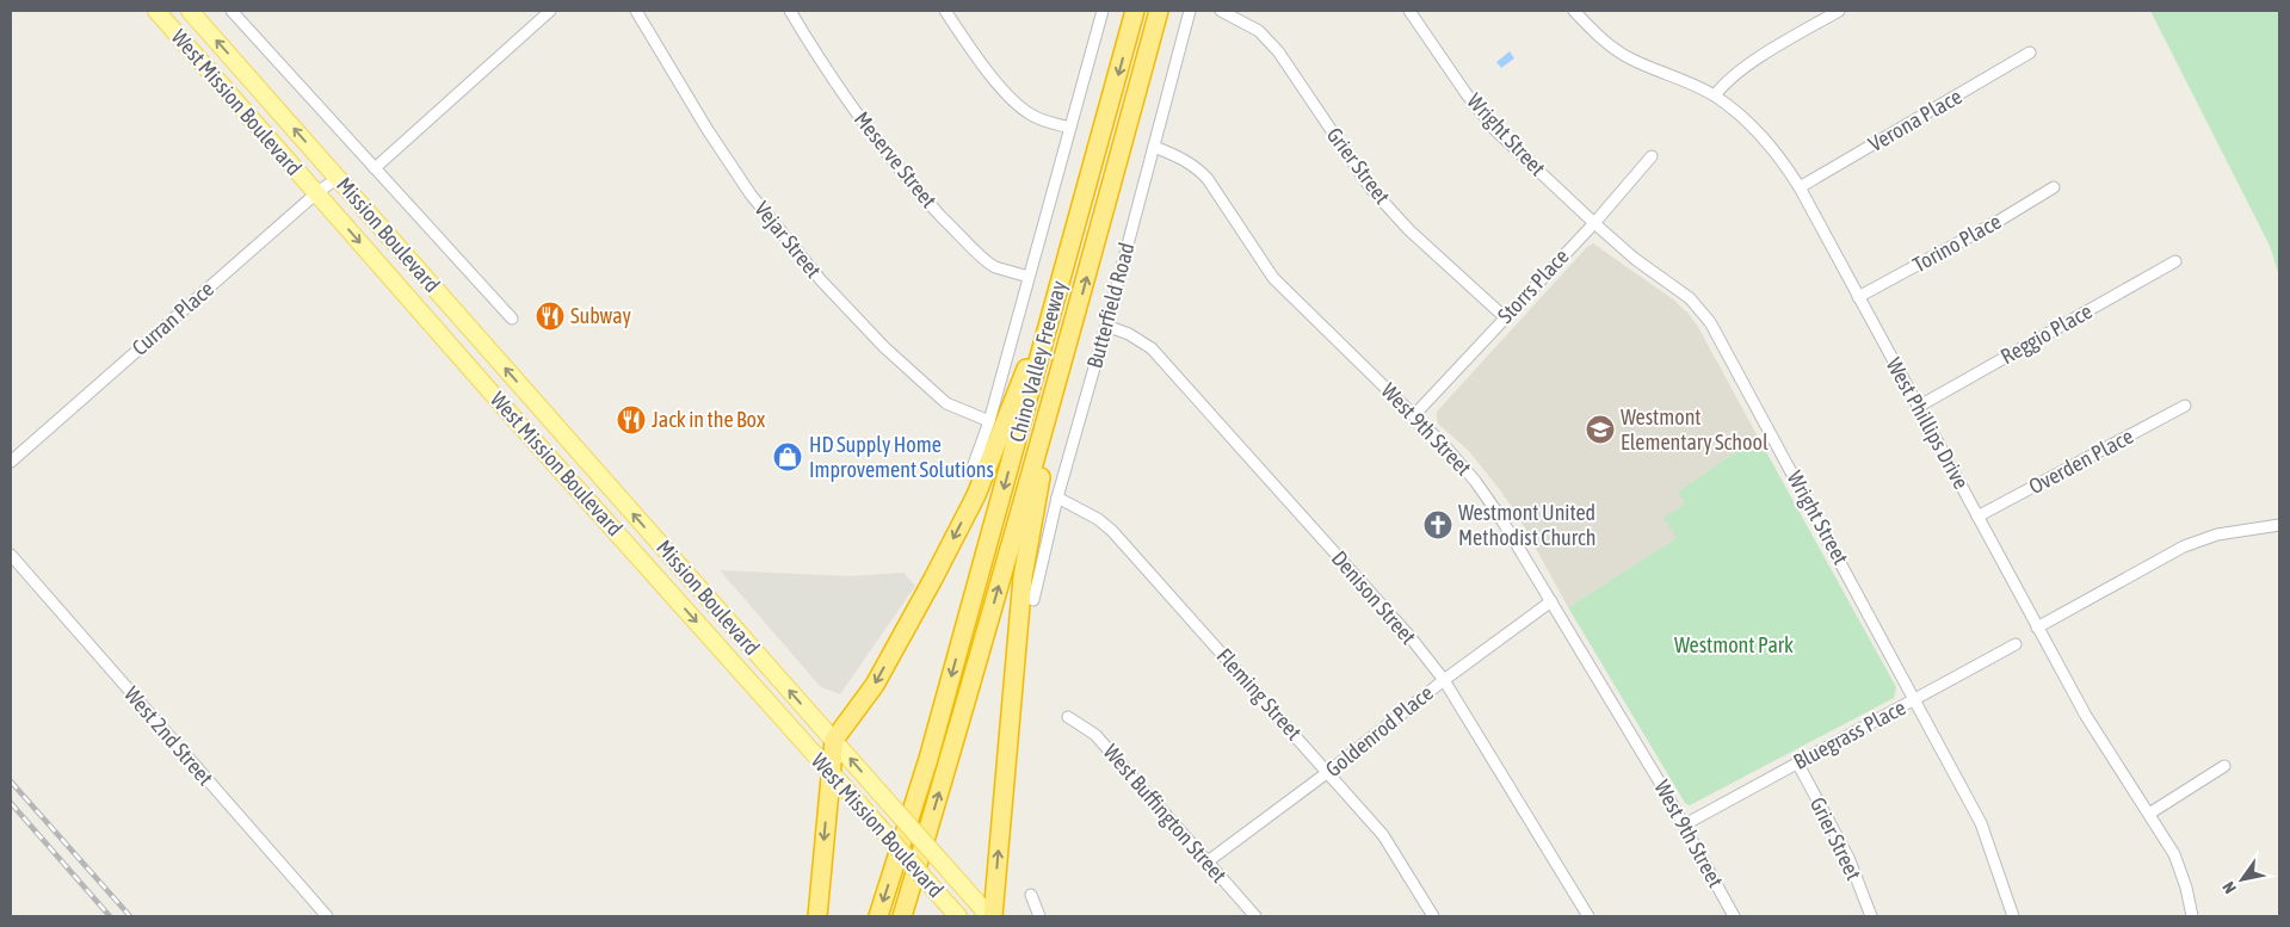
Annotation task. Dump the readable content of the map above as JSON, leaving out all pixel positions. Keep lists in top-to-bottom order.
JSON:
{
  "streets": {
    "highway": ["Chino Valley Freeway"],
    "main road": ["West Mission Boulevard", "Mission Boulevard"],
    "street": [
      "Verona Place",
      "Wright Street",
      "Meserve Street",
      "Grier Street",
      "Vejar Street",
      "Torino Place",
      "Storrs Place",
      "Butterfield Road",
      "Curran Place",
      "Reggio Place",
      "West Phillips Drive",
      "West 9th Street",
      "Overden Place",
      "Denison Street",
      "Fleming Street",
      "Goldenrod Place",
      "Bluegrass Place",
      "West 2nd Street",
      "West Buffington Street"
    ]
  },
  "crossings": [
    ["West Mission Boulevard", "Curran Place"],
    ["Verona Place", "West Phillips Drive"],
    ["Wright Street", "Storrs Place"],
    ["Wright Street", "Bluegrass Place"],
    ["Grier Street", "Storrs Place"],
    ["Grier Street", "Bluegrass Place"],
    ["Mission Boulevard", "Curran Place"],
    ["Torino Place", "West Phillips Drive"],
    ["Storrs Place", "West 9th Street"],
    ["Butterfield Road", "West 9th Street"],
    ["Butterfield Road", "Denison Street"],
    ["Butterfield Road", "Fleming Street"],
    ["Reggio Place", "West Phillips Drive"],
    ["West Phillips Drive", "Overden Place"],
    ["West 9th Street", "Goldenrod Place"],
    ["West 9th Street", "Bluegrass Place"],
    ["Denison Street", "Goldenrod Place"],
    ["Fleming Street", "Goldenrod Place"],
    ["Goldenrod Place", "West Buffington Street"]
  ],
  "one_way": ["West Mission Boulevard", "Mission Boulevard"],
  "parks": ["Westmont Park"],
  "places": {
    "restaurant": ["Subway", "Jack in the Box"],
    "school or university": ["Westmont Elementary School"],
    "shop": ["HD Supply Home Improvement Solutions"],
    "church": ["Westmont United Methodist Church"]
  },
  "north": "bottom left"
}
